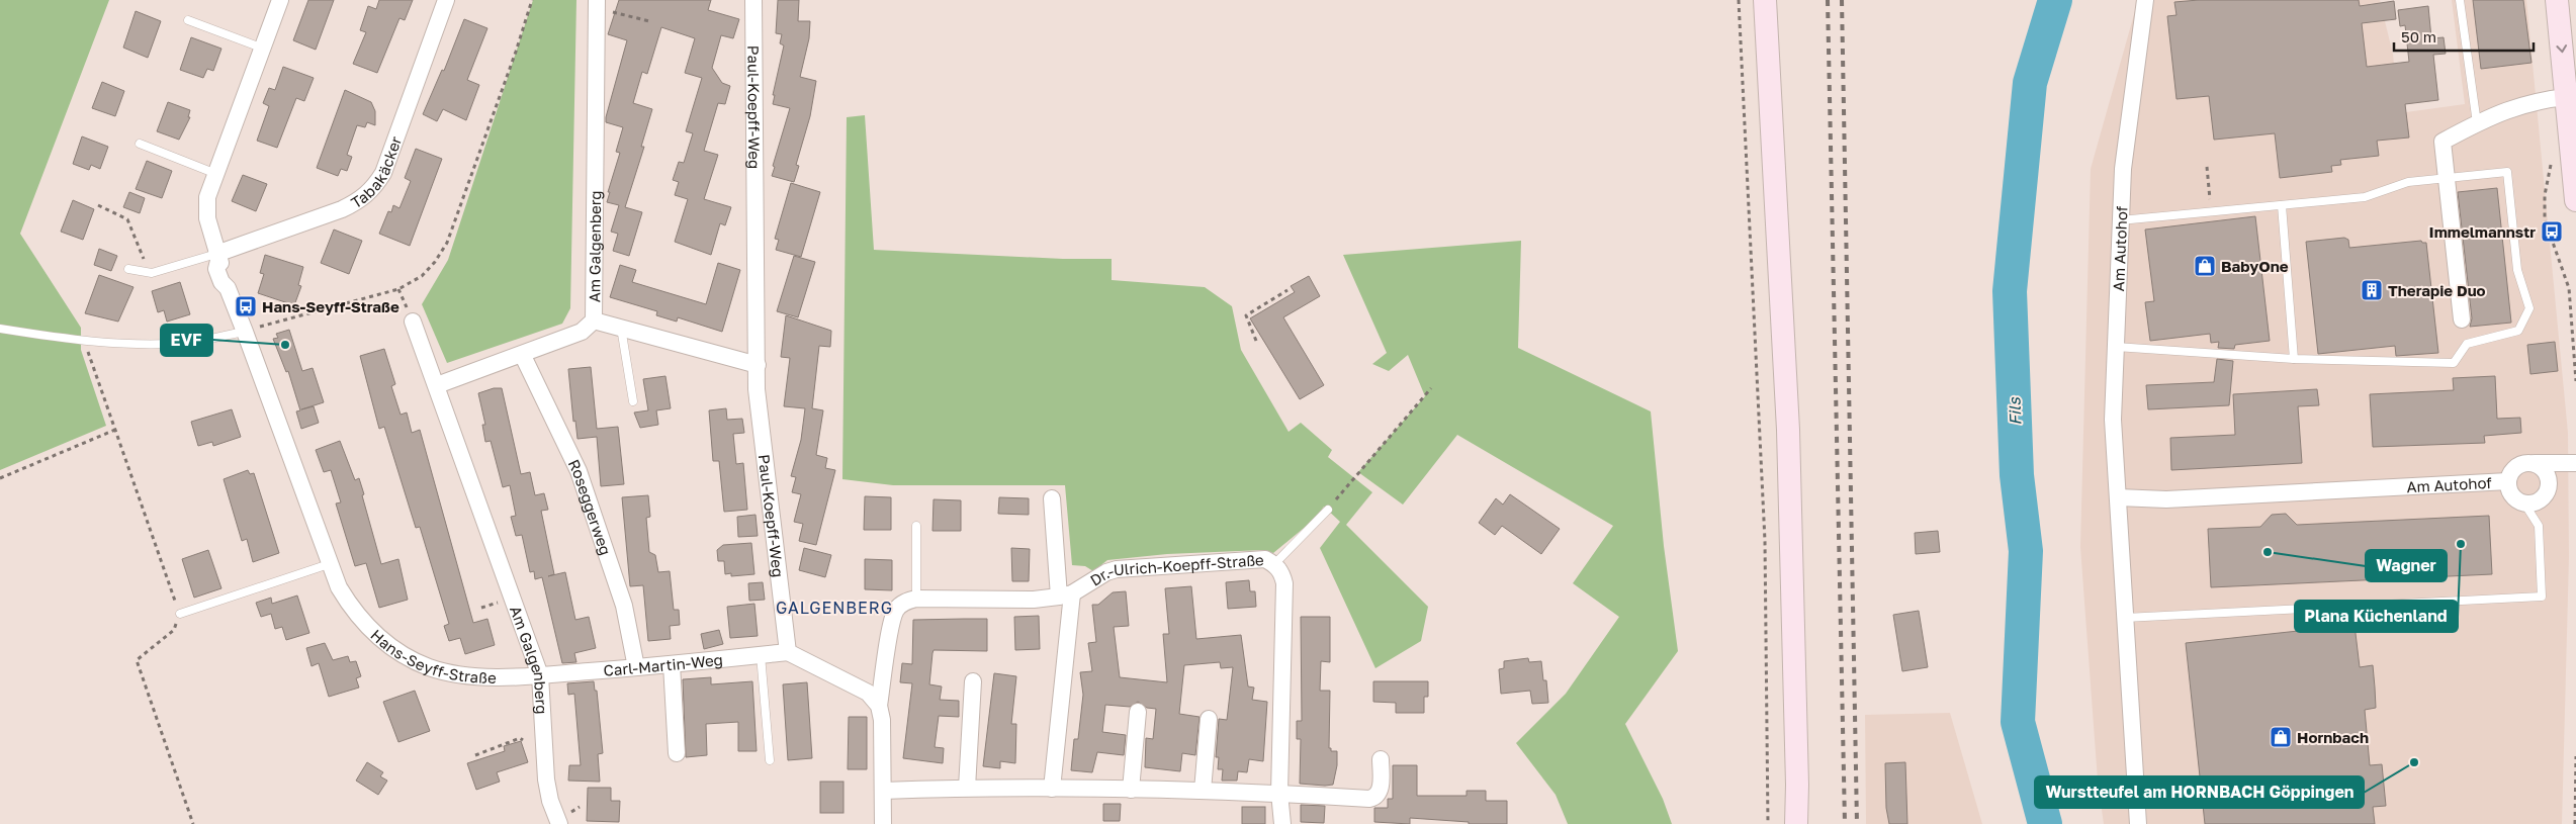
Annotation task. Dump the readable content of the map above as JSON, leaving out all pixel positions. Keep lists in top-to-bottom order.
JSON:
{
  "streets": {
    "street": [
      "Paul-Koepff-Weg",
      "Tabakäcker",
      "Am Galgenberg",
      "Am Autohof",
      "Roseggerweg",
      "Dr.-Ulrich-Koepff-Straße",
      "Hans-Seyff-Straße",
      "Carl-Martin-Weg"
    ]
  },
  "crossings": [
    ["Paul-Koepff-Weg", "Carl-Martin-Weg"],
    ["Tabakäcker", "Hans-Seyff-Straße"],
    ["Am Galgenberg", "Roseggerweg"],
    ["Am Galgenberg", "Hans-Seyff-Straße"],
    ["Am Galgenberg", "Carl-Martin-Weg"],
    ["Roseggerweg", "Carl-Martin-Weg"],
    ["Hans-Seyff-Straße", "Carl-Martin-Weg"]
  ],
  "districts": ["GALGENBERG"],
  "water": ["Fils"],
  "places": {
    "bus stop": ["Immelmannstr", "Hans-Seyff-Straße"],
    "shop": ["BabyOne", "Hornbach"],
    "building": ["Therapie Duo"],
    "other": [
      "EVF",
      "Plana Küchenland",
      "Wagner",
      "Wurstteufel am HORNBACH Göppingen"
    ]
  },
  "scale_bar": "50 m"
}
